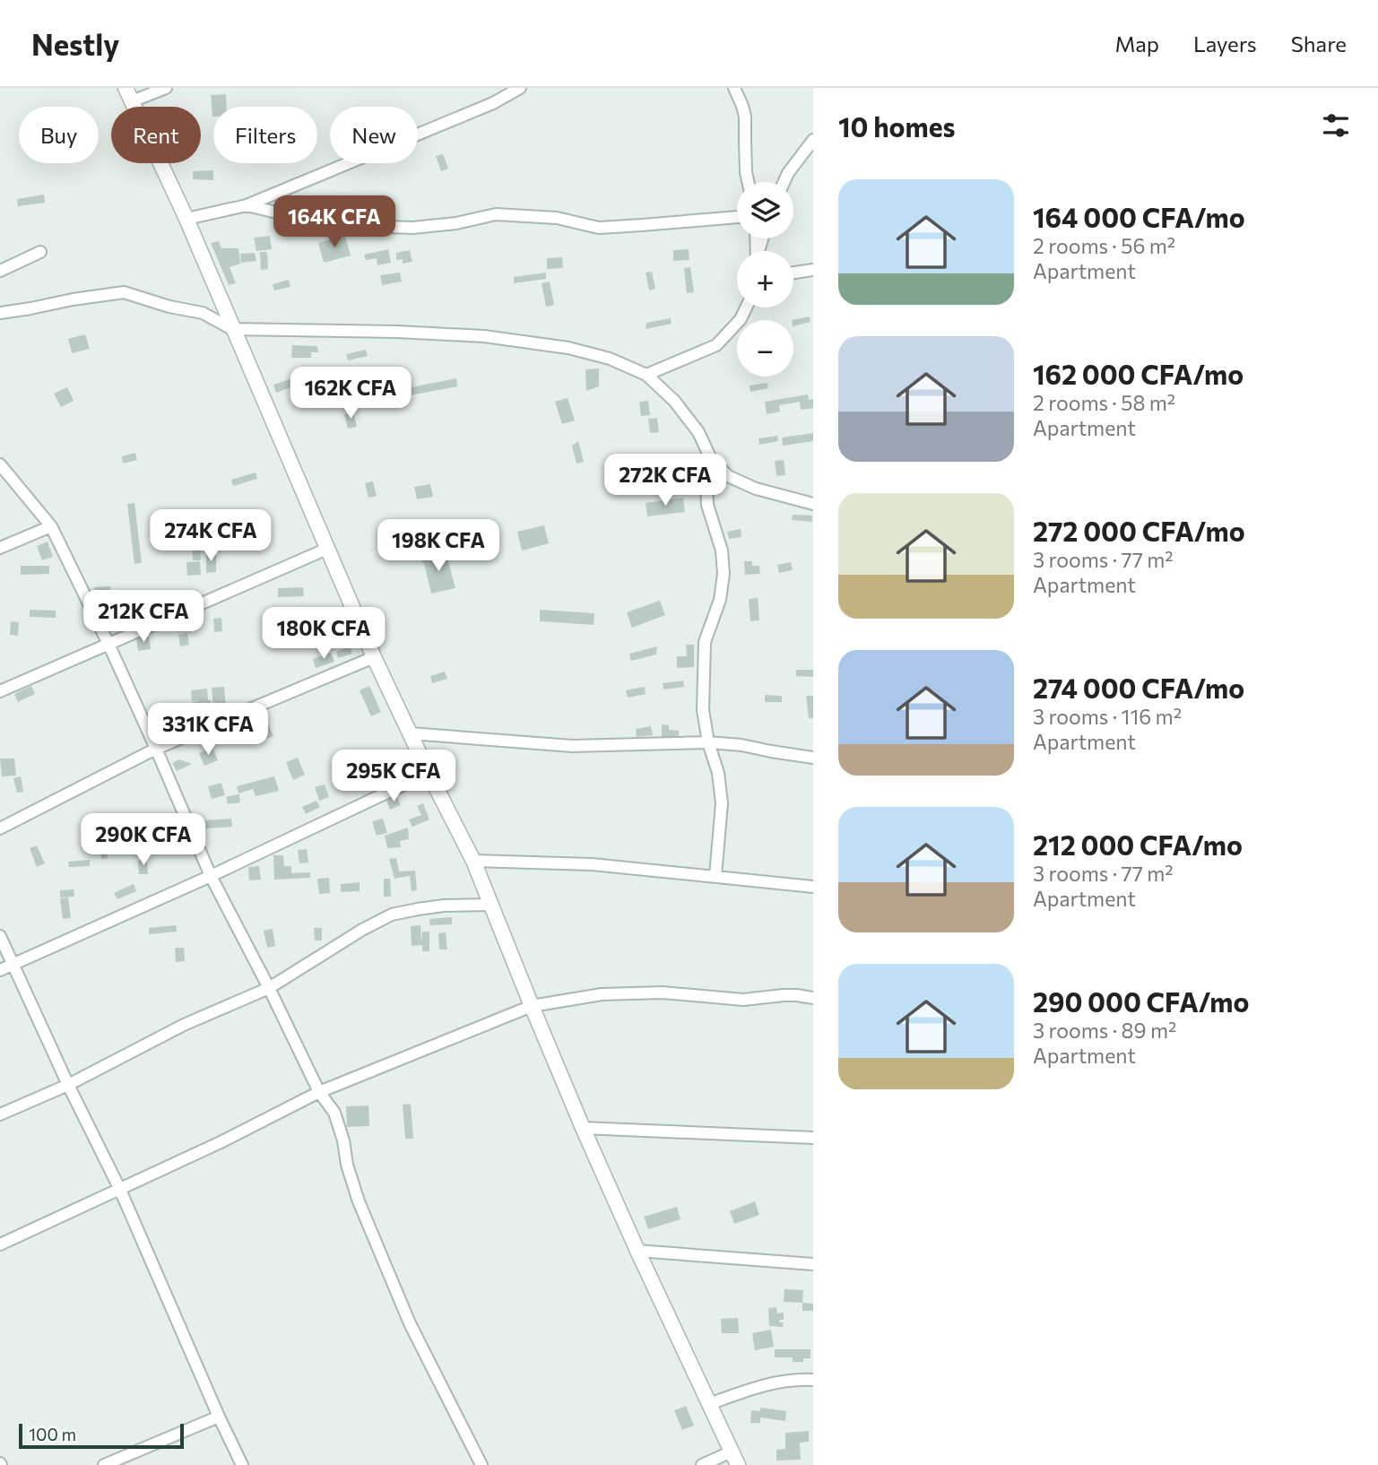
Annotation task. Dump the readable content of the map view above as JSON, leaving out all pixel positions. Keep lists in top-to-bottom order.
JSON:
{
  "scale_bar": "100 m",
  "page": {
    "header": "Nestly",
    "nav": ["Map", "Layers", "Share"],
    "heading": "10 homes",
    "chip": [
      "Buy",
      "Rent",
      "Filters",
      "New"
    ],
    "list": [
      {
        "name": "164 000 CFA/mo",
        "note": "2 rooms · 56 m² · Apartment"
      },
      {
        "name": "162 000 CFA/mo",
        "note": "2 rooms · 58 m² · Apartment"
      },
      {
        "name": "272 000 CFA/mo",
        "note": "3 rooms · 77 m² · Apartment"
      },
      {
        "name": "274 000 CFA/mo",
        "note": "3 rooms · 116 m² · Apartment"
      },
      {
        "name": "212 000 CFA/mo",
        "note": "3 rooms · 77 m² · Apartment"
      },
      {
        "name": "290 000 CFA/mo",
        "note": "3 rooms · 89 m² · Apartment"
      }
    ],
    "map_buttons": ["+", "−"],
    "price": [
      "164K CFA",
      "162K CFA",
      "272K CFA",
      "274K CFA",
      "198K CFA",
      "212K CFA",
      "180K CFA",
      "331K CFA",
      "295K CFA",
      "290K CFA"
    ],
    "scale": "100 m"
  }
}
